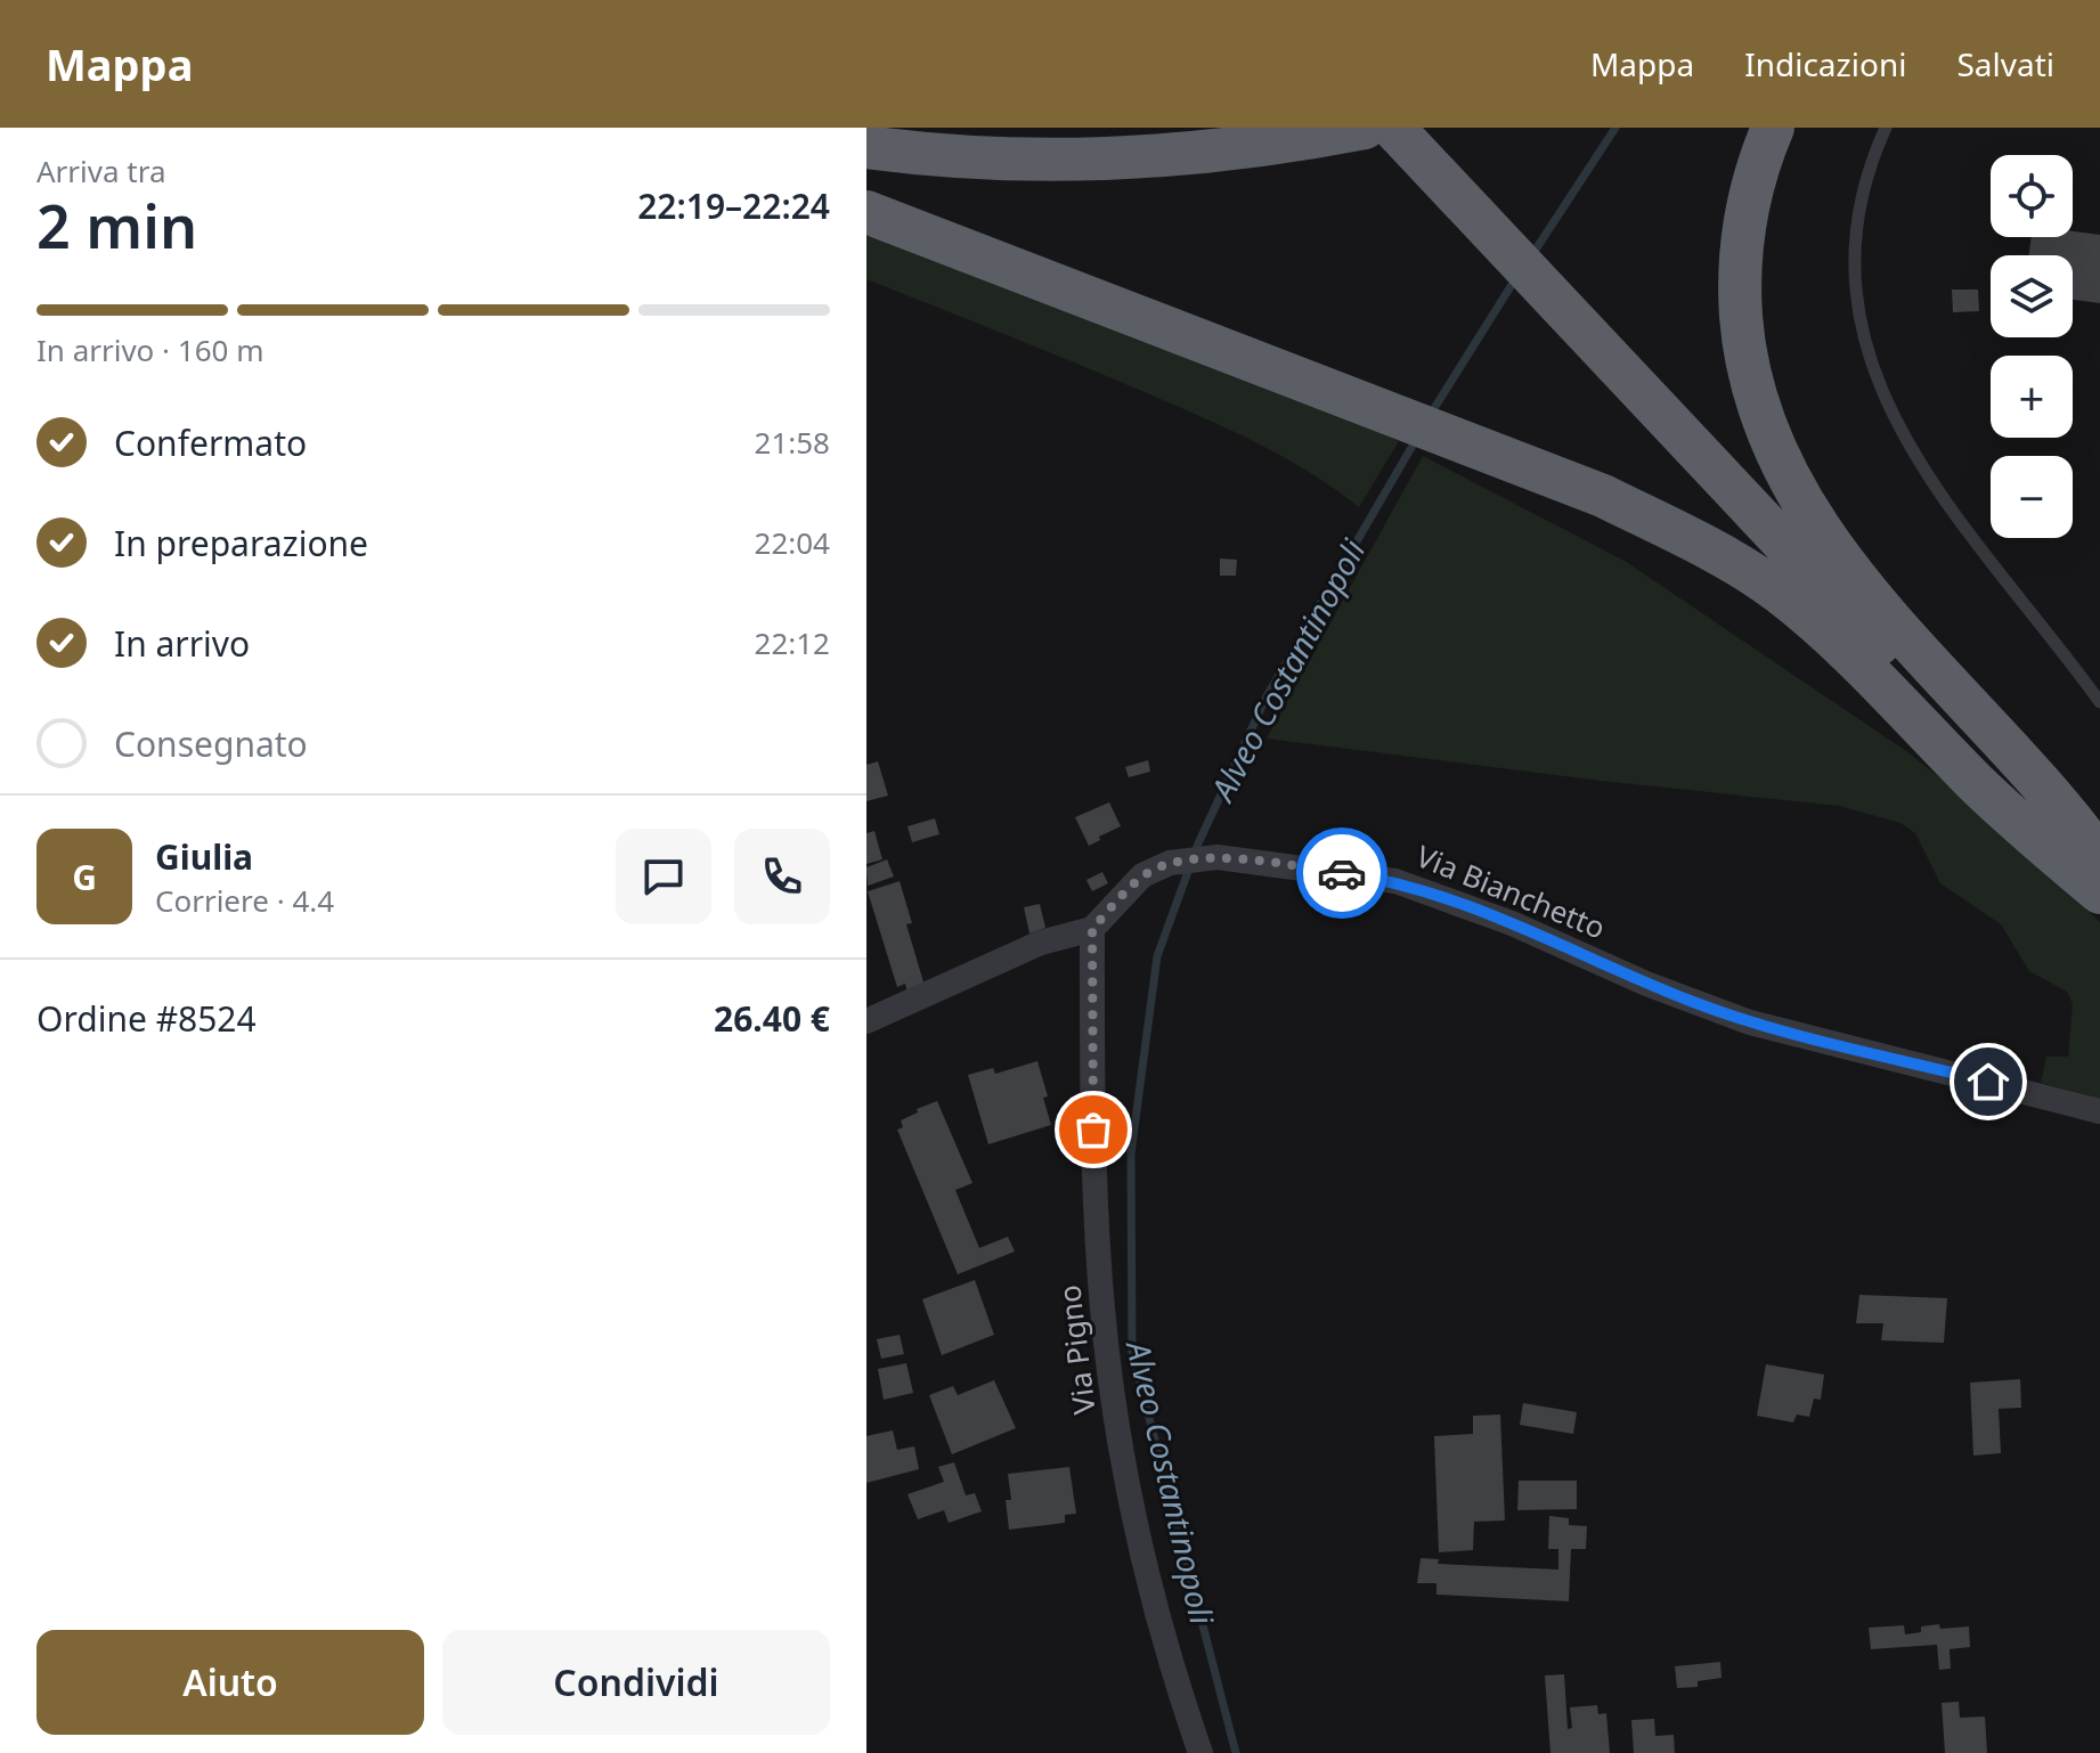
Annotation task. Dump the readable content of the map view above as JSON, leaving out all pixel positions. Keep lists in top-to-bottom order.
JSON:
{
  "streets": {
    "street": ["Via Bianchetto", "Via Pigno"]
  },
  "crossings": [
    ["Via Bianchetto", "Via Pigno"]
  ],
  "water": ["Alveo Costantinopoli"],
  "page": {
    "header": "Mappa",
    "nav": ["Mappa", "Indicazioni", "Salvati"],
    "heading": ["2 min", "Arriva tra", "22:19–22:24"],
    "panel": [
      "Giulia",
      "Corriere · 4.4",
      "Ordine #8524",
      "26.40 €"
    ],
    "map_buttons": ["+", "−"],
    "bar": "In arrivo · 160 m",
    "list": [
      ["Confermato", "21:58"],
      ["In preparazione", "22:04"],
      ["In arrivo", "22:12"],
      "Consegnato"
    ],
    "round": "G",
    "buttons": ["Aiuto", "Condividi"]
  }
}
